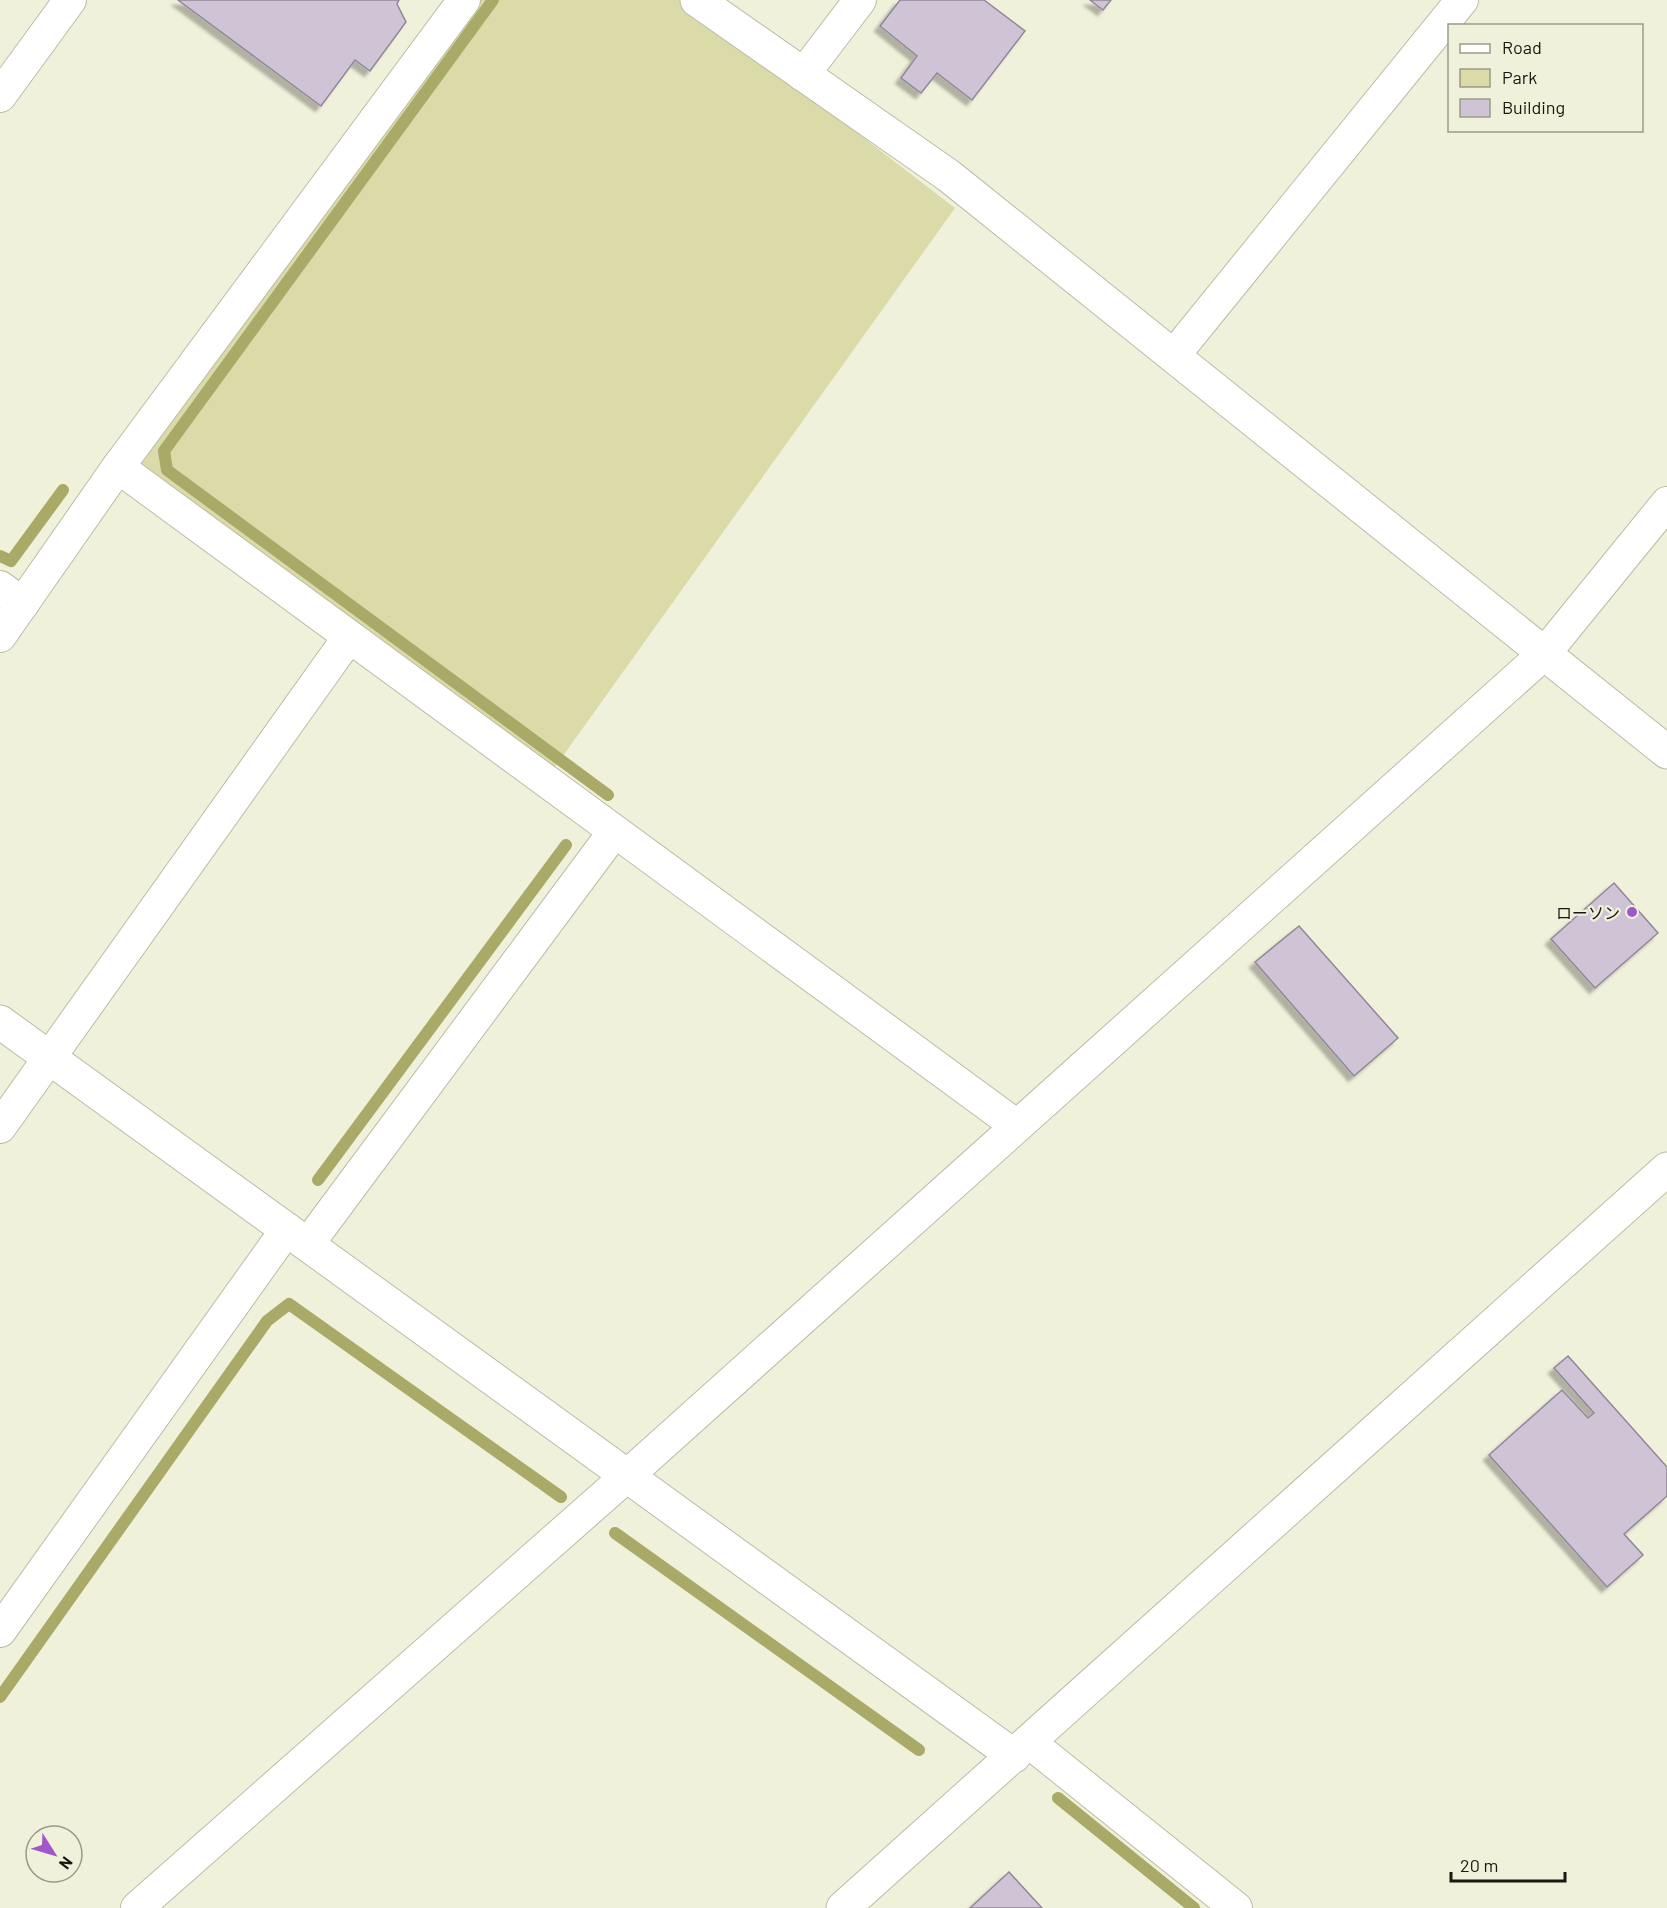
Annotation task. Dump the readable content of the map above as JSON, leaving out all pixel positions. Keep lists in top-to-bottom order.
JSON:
{
  "places": ["ローソン"],
  "legend": ["Road", "Park", "Building"],
  "scale_bar": "20 m",
  "north": "bottom right"
}
